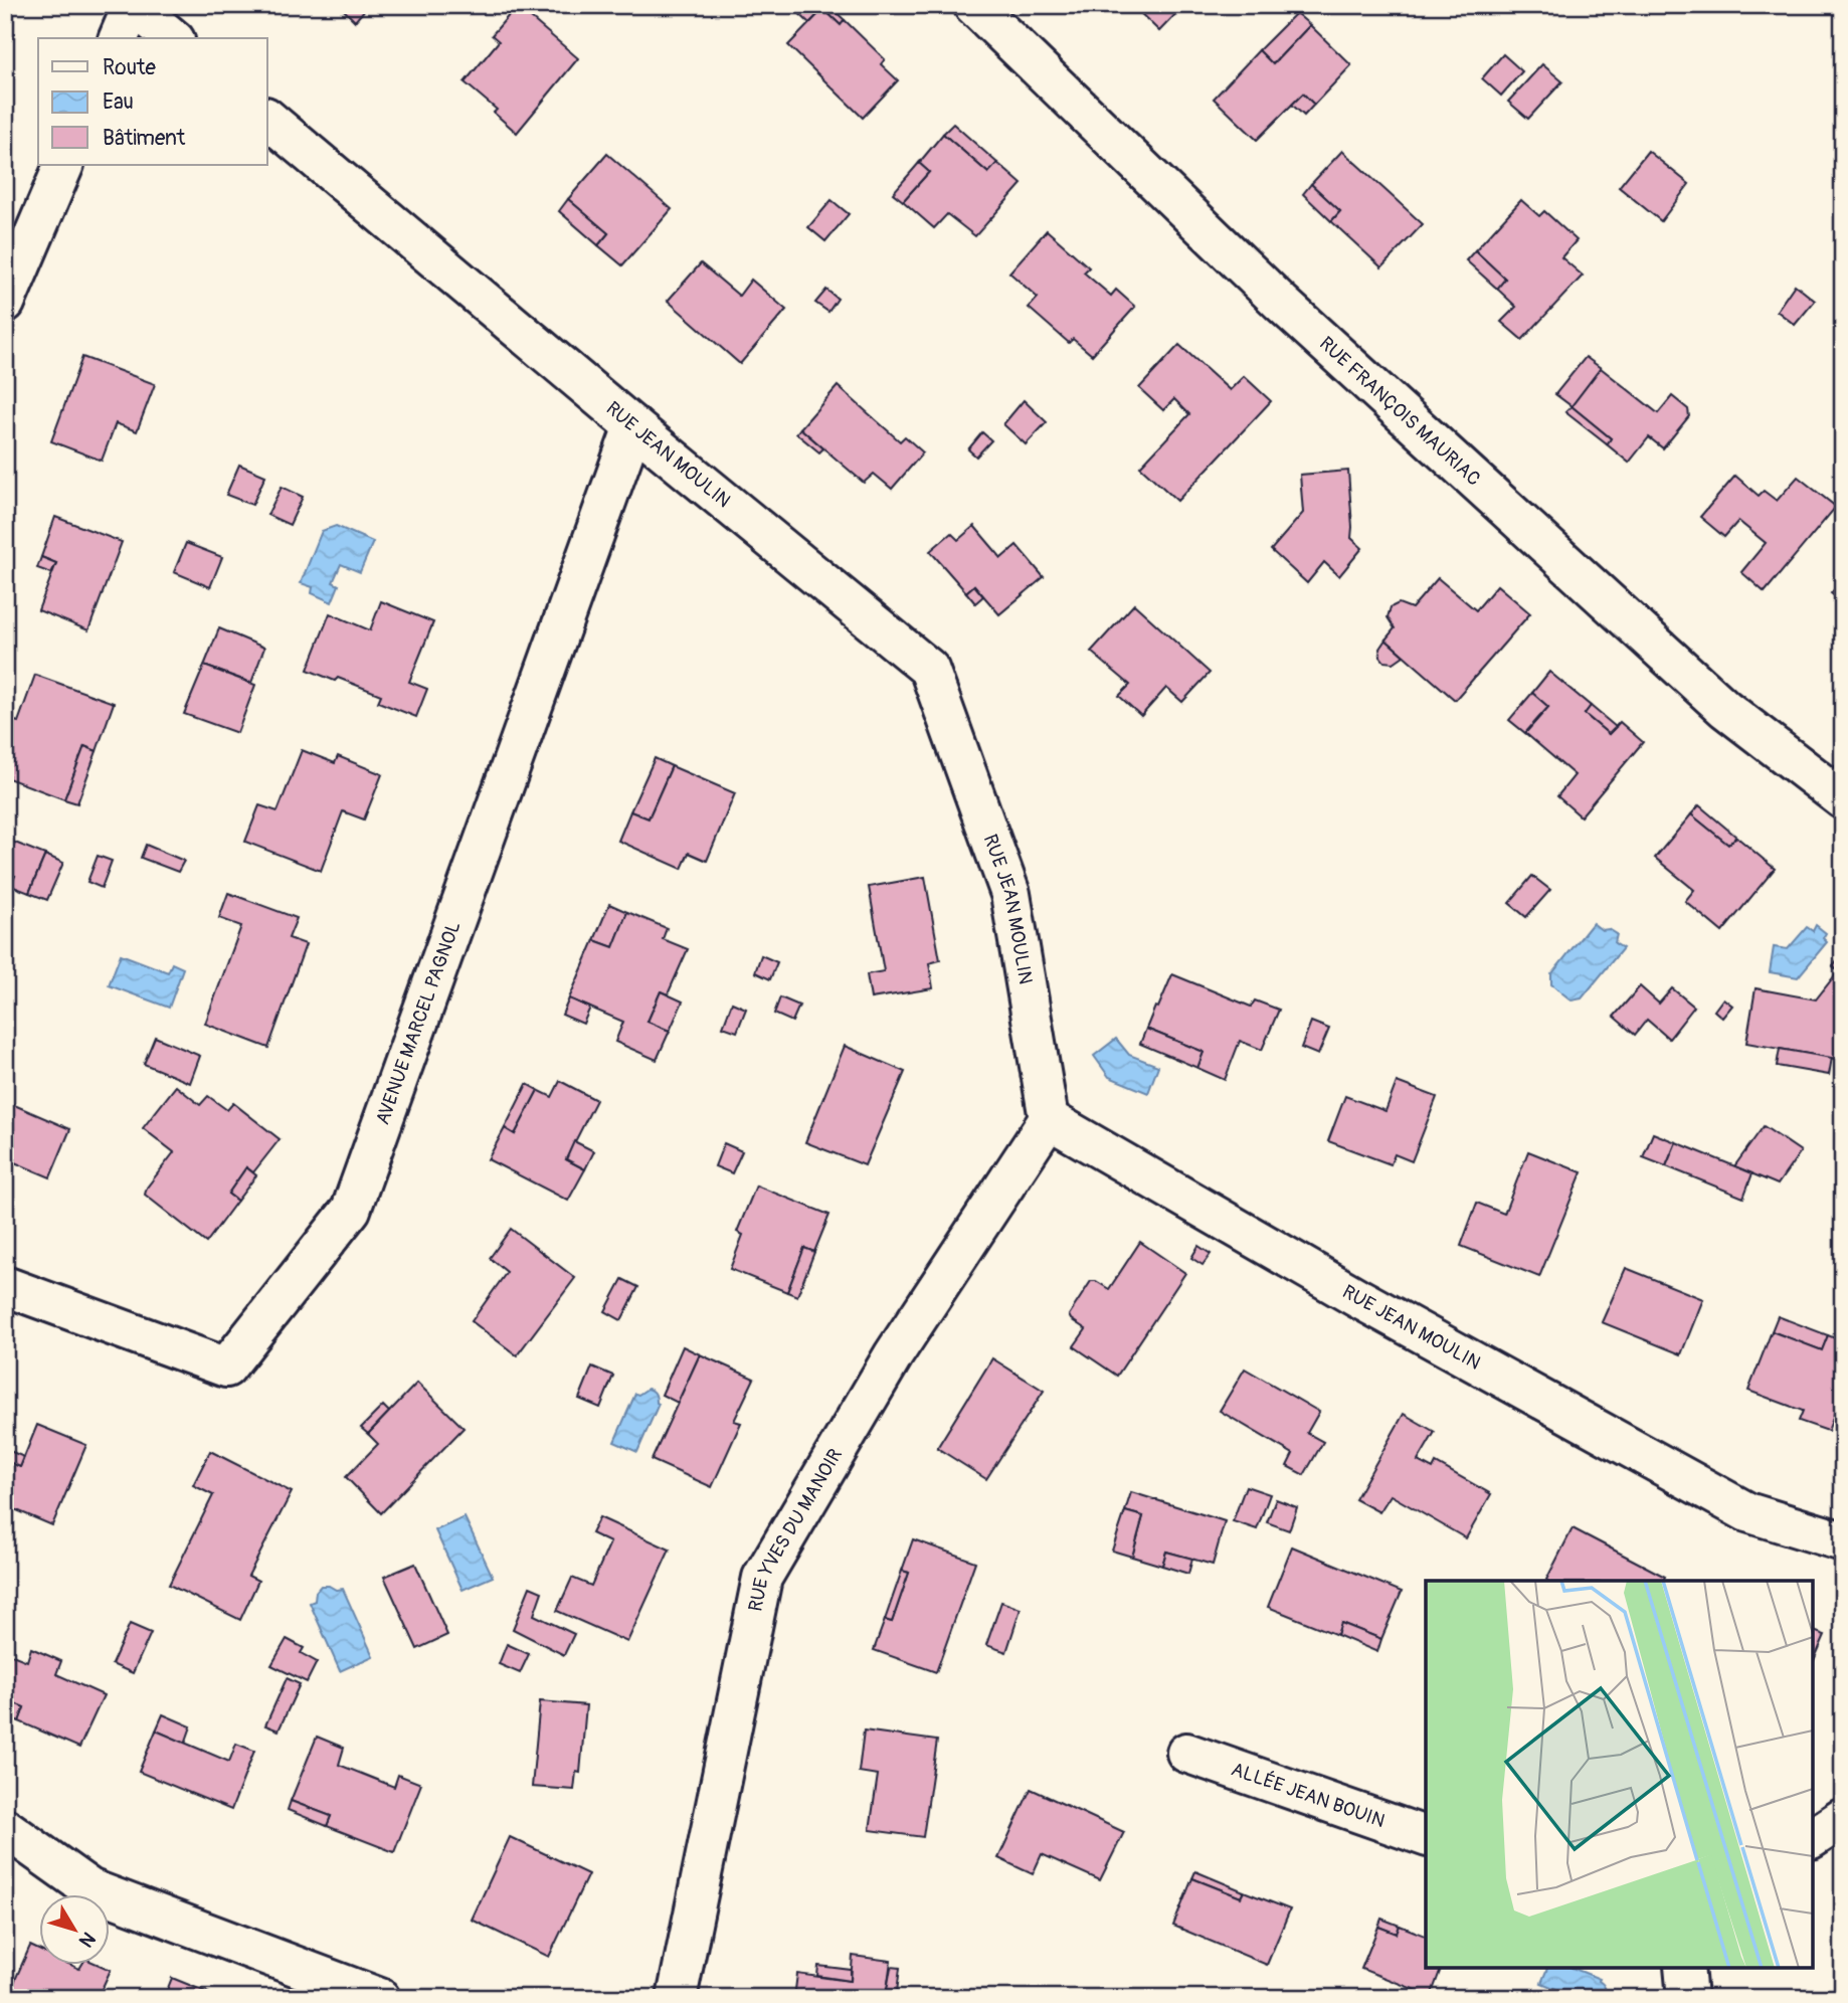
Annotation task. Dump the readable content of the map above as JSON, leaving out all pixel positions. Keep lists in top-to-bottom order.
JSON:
{
  "streets": {
    "street": [
      "RUE FRANÇOIS MAURIAC",
      "RUE JEAN MOULIN",
      "AVENUE MARCEL PAGNOL",
      "RUE YVES DU MANOIR",
      "ALLÉE JEAN BOUIN"
    ]
  },
  "crossings": [
    ["RUE JEAN MOULIN", "AVENUE MARCEL PAGNOL"],
    ["RUE JEAN MOULIN", "RUE YVES DU MANOIR"]
  ],
  "legend": ["Route", "Eau", "Bâtiment"],
  "north": "bottom right"
}
